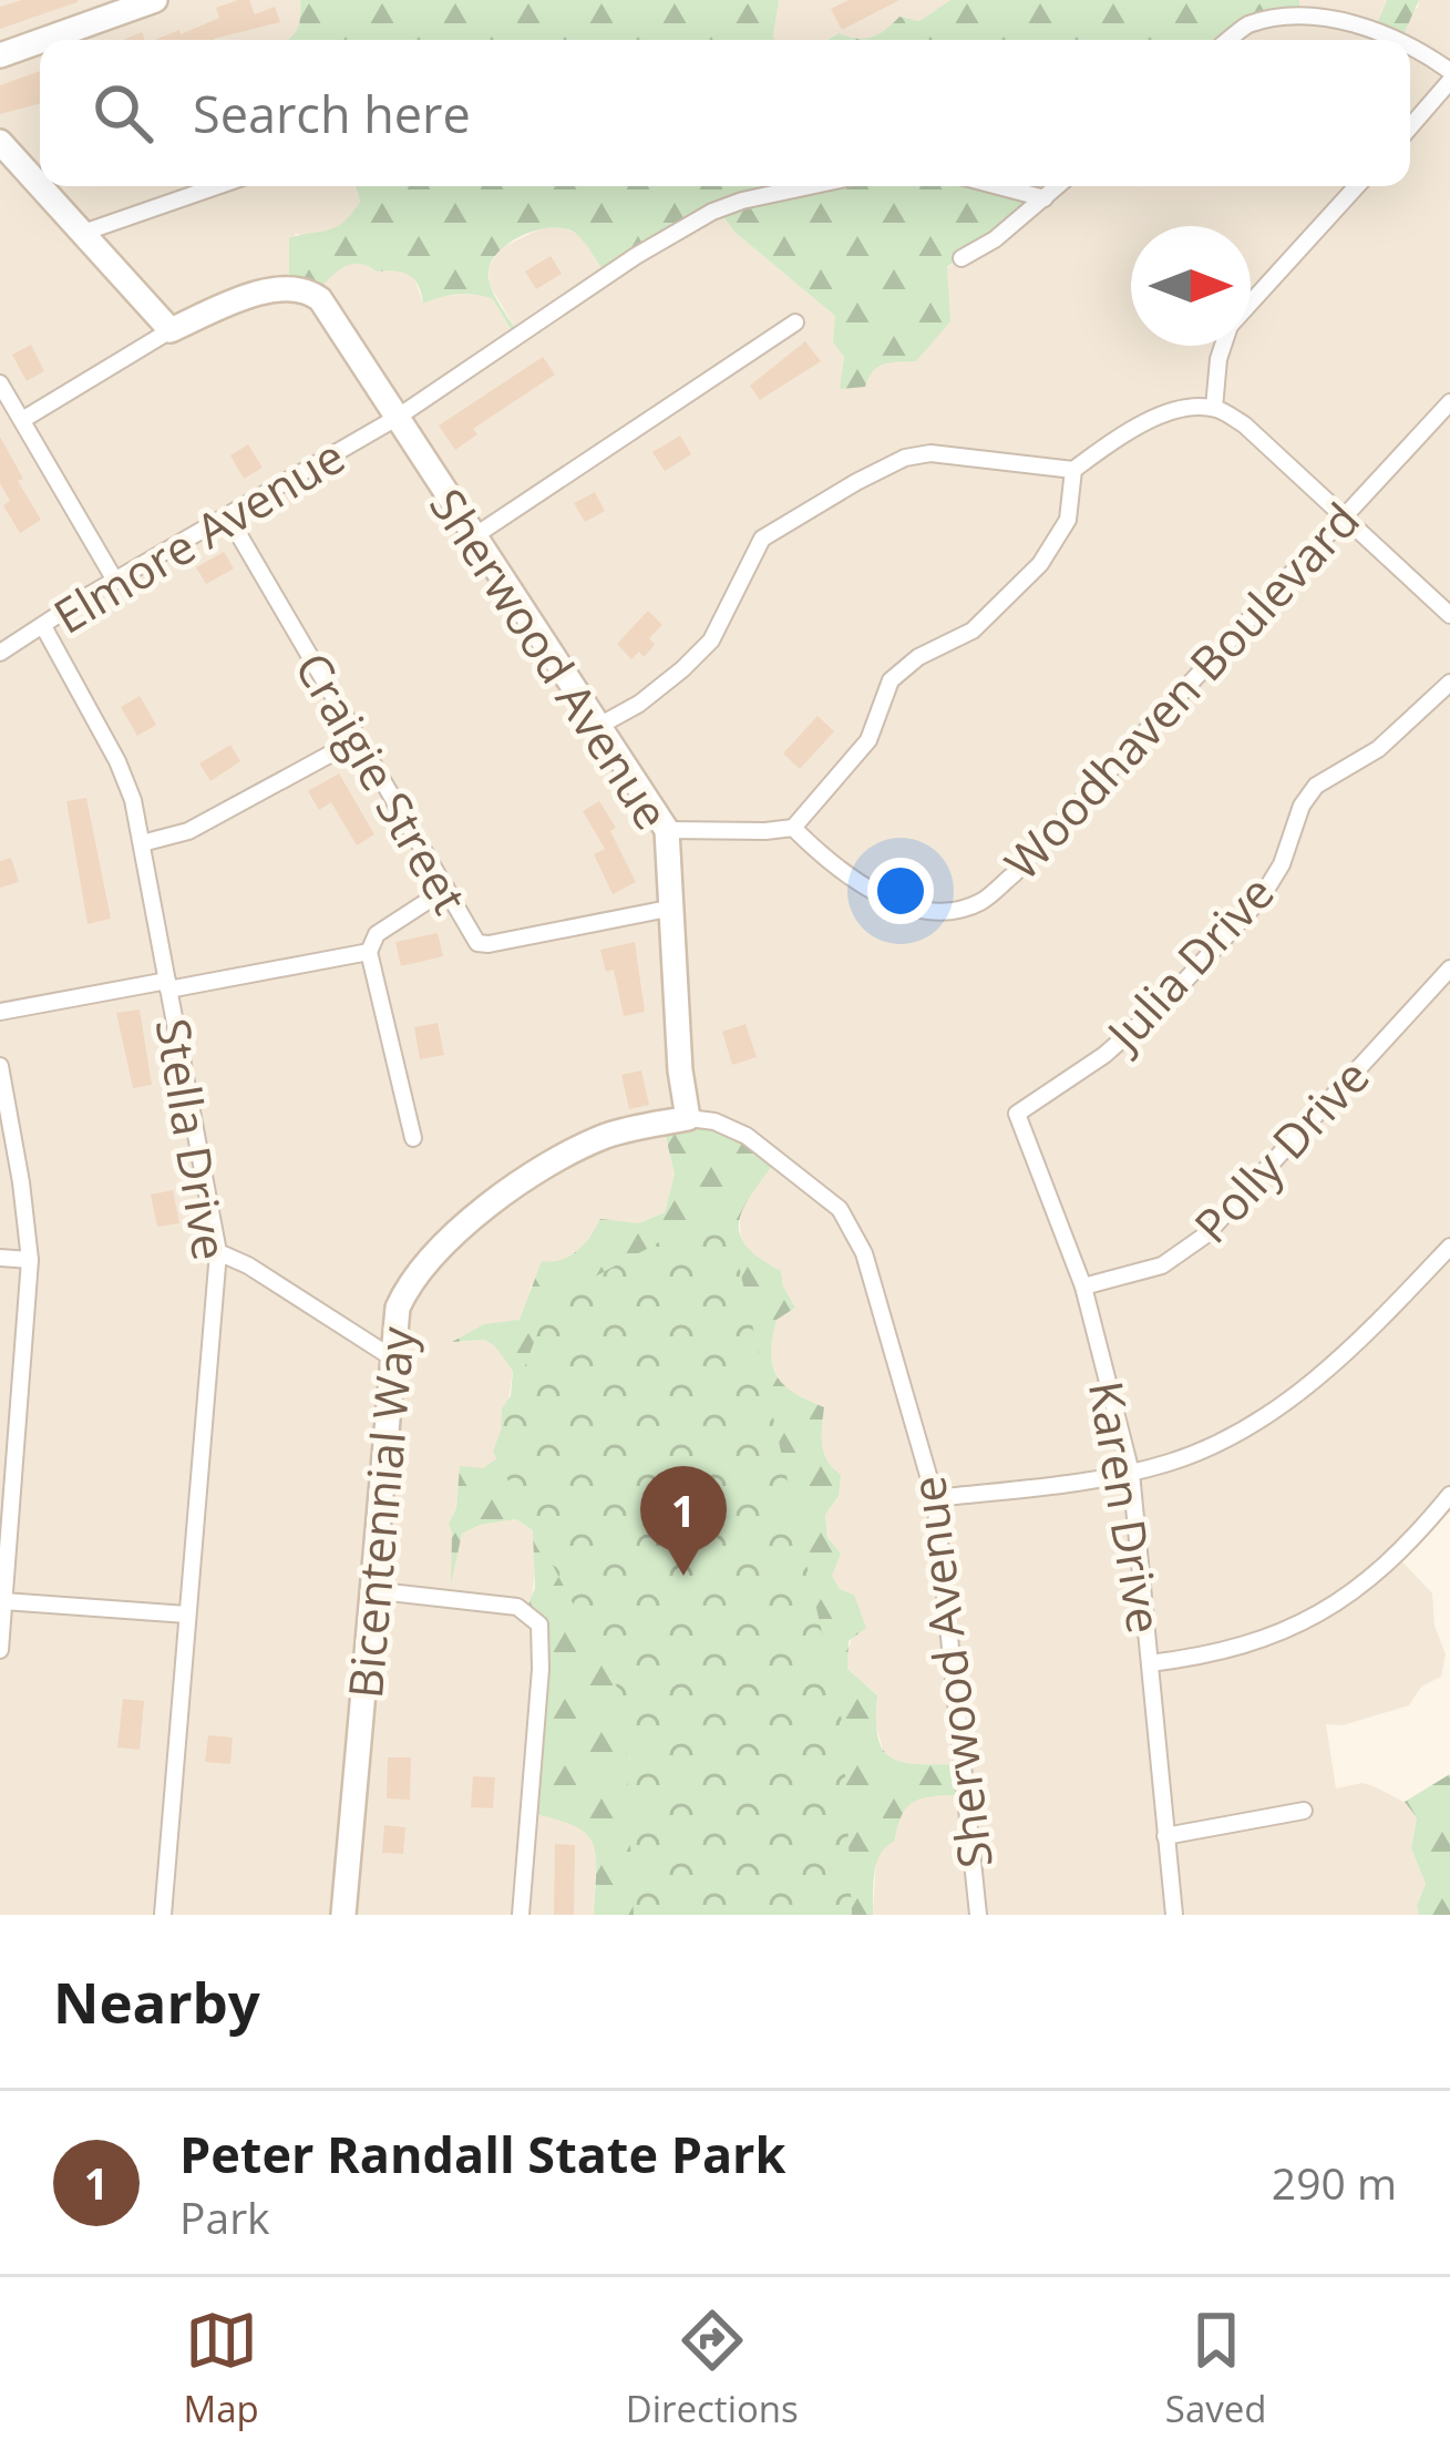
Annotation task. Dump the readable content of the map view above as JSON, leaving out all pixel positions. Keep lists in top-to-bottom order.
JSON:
{
  "streets": {
    "street": [
      "Elmore Avenue",
      "Sherwood Avenue",
      "Woodhaven Boulevard",
      "Craigie Street",
      "Julia Drive",
      "Stella Drive",
      "Polly Drive",
      "Karen Drive",
      "Bicentennial Way"
    ]
  },
  "crossings": [
    ["Elmore Avenue", "Sherwood Avenue"],
    ["Elmore Avenue", "Craigie Street"],
    ["Elmore Avenue", "Stella Drive"],
    ["Sherwood Avenue", "Craigie Street"],
    ["Sherwood Avenue", "Bicentennial Way"],
    ["Julia Drive", "Karen Drive"],
    ["Polly Drive", "Karen Drive"]
  ],
  "north": "right",
  "page": {
    "search": "Search here",
    "pins": "1",
    "heading": "Nearby",
    "list": [
      {
        "mark": "1",
        "name": "Peter Randall State Park",
        "note": "Park",
        "value": "290 m"
      }
    ],
    "nav": ["Map", "Directions", "Saved"]
  }
}
